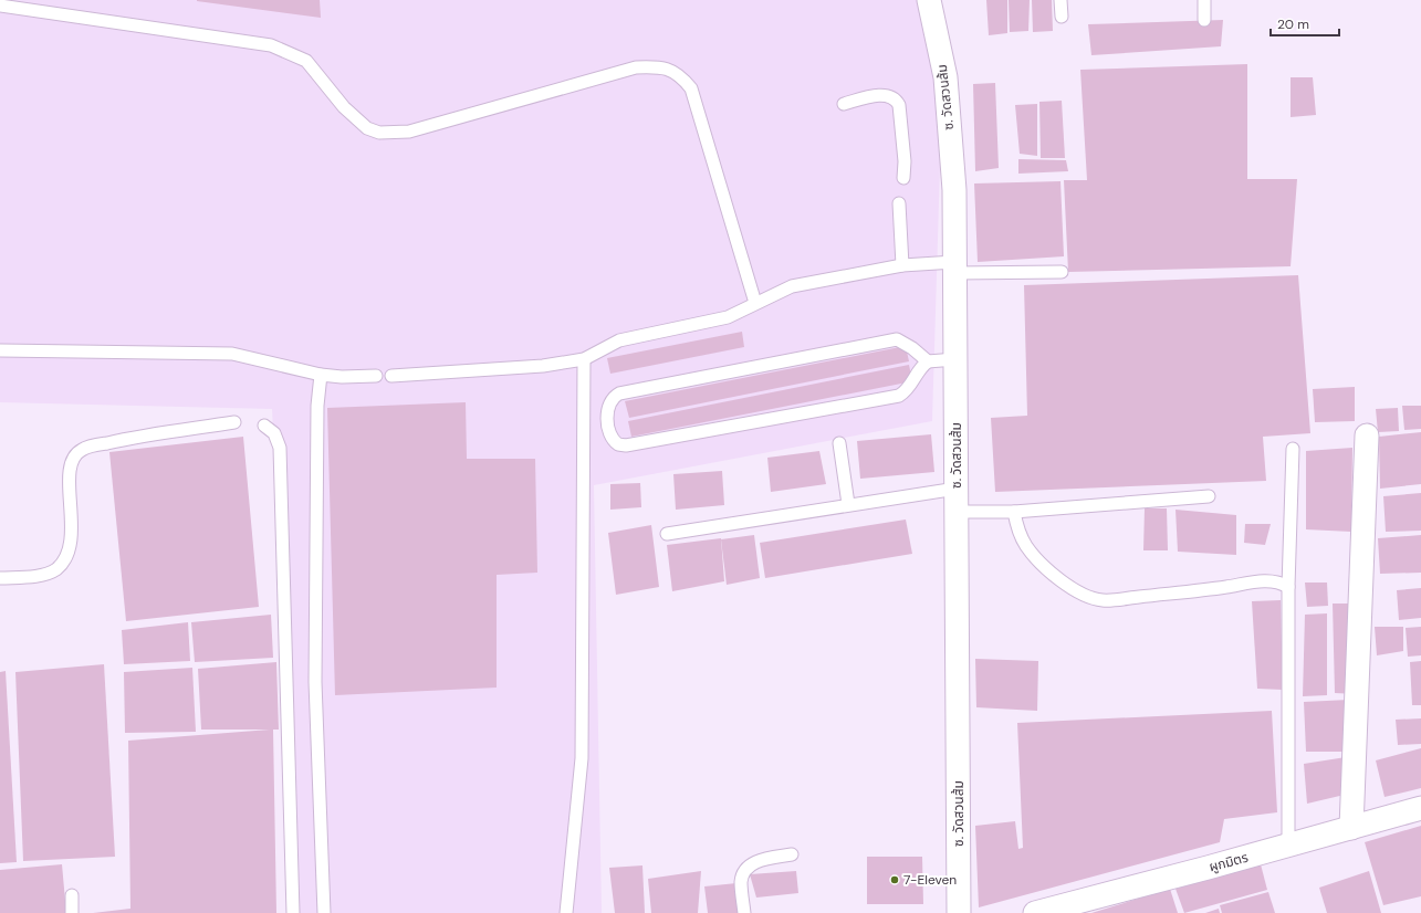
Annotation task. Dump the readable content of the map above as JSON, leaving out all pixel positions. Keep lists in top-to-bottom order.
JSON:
{
  "streets": {
    "street": ["ซ. วัดสวนส้ม", "ผูกมิตร"]
  },
  "places": ["7-Eleven"],
  "scale_bar": "20 m"
}
